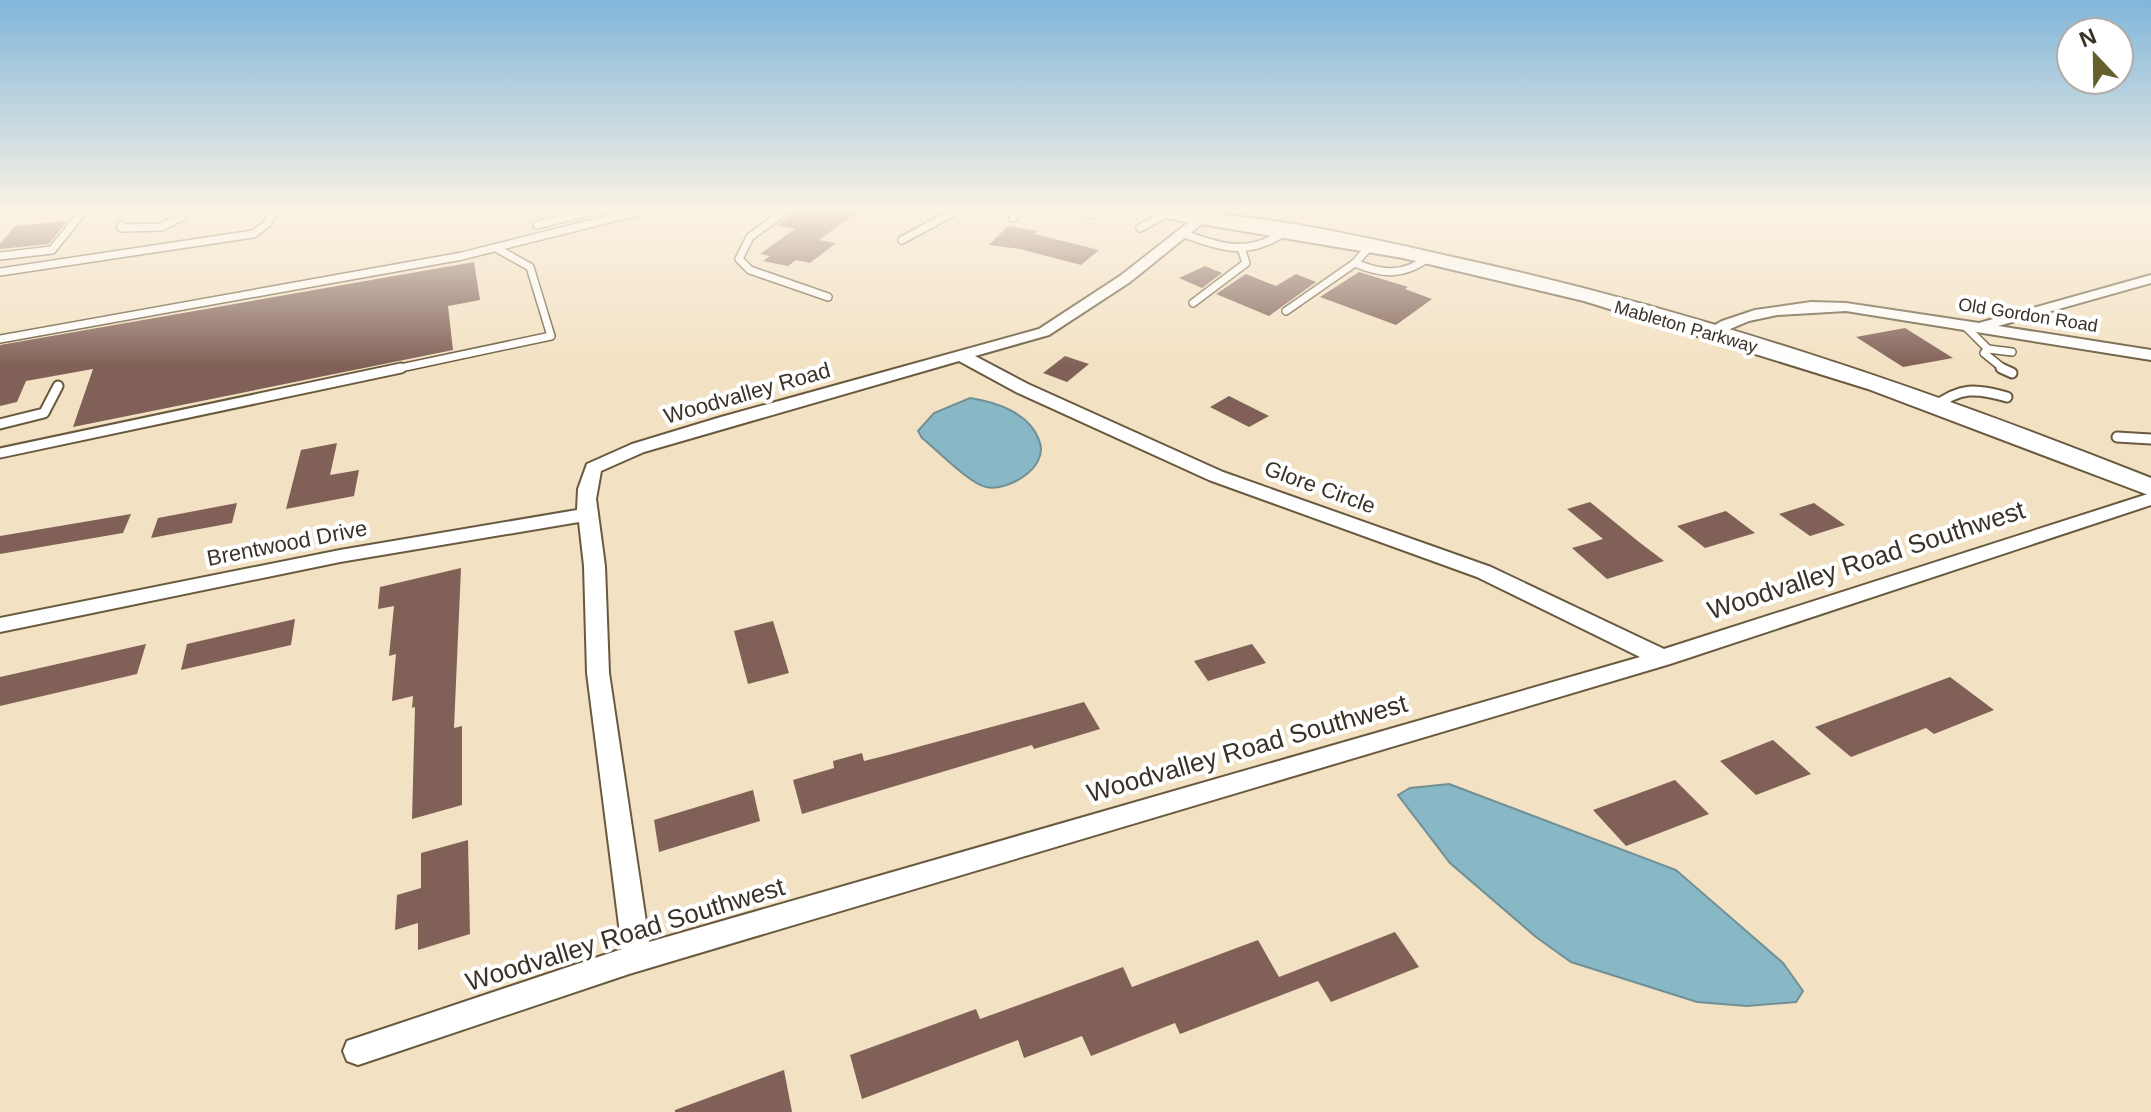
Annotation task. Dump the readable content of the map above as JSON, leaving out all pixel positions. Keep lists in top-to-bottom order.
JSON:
{
  "streets": {
    "main road": ["Mableton Parkway"],
    "street": [
      "Old Gordon Road",
      "Woodvalley Road",
      "Glore Circle",
      "Brentwood Drive",
      "Woodvalley Road Southwest"
    ]
  },
  "crossings": [
    ["Old Gordon Road", "Mableton Parkway"],
    ["Woodvalley Road", "Glore Circle"],
    ["Woodvalley Road", "Brentwood Drive"],
    ["Glore Circle", "Woodvalley Road Southwest"]
  ],
  "north": "top"
}
